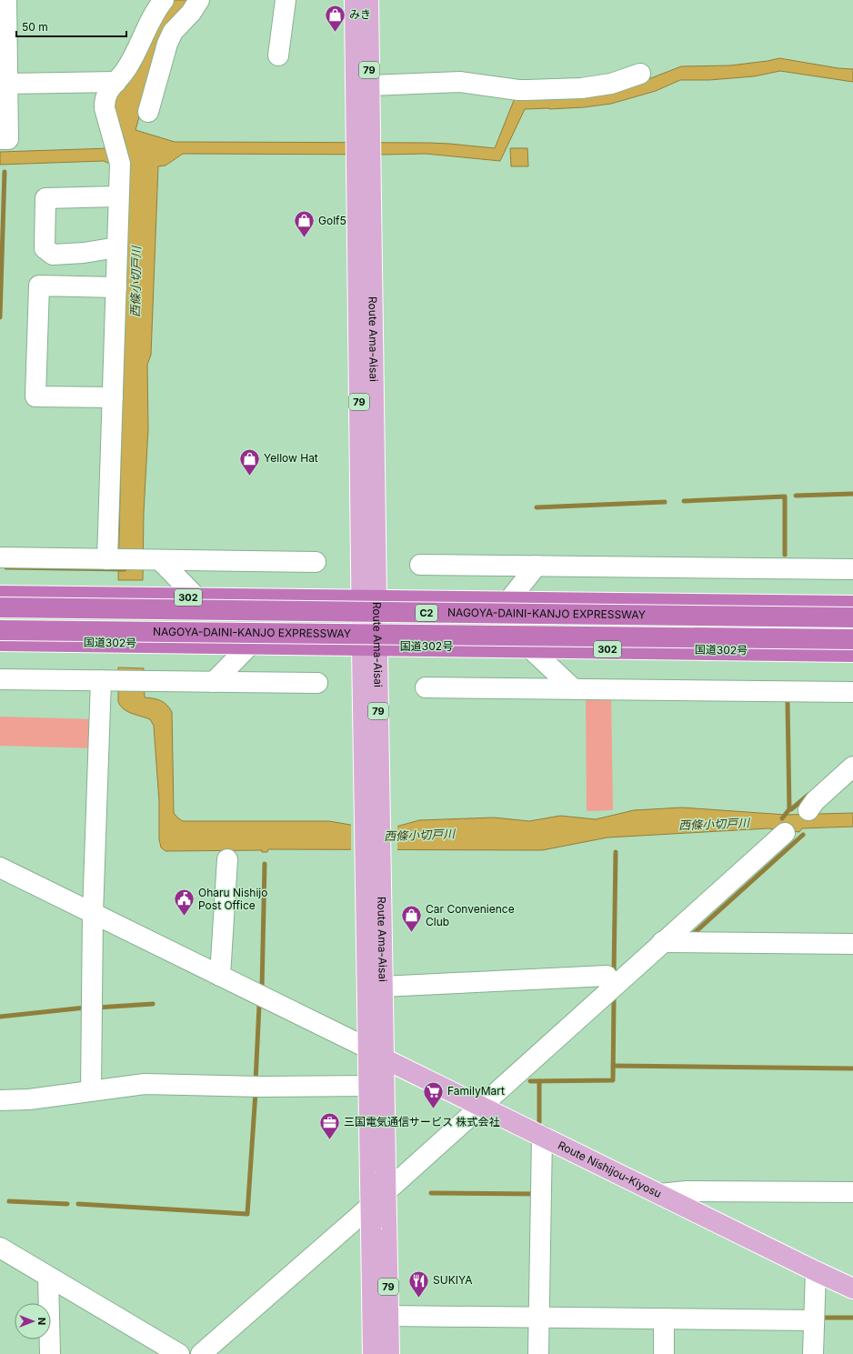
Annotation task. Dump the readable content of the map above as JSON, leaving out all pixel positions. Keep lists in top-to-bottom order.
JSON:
{
  "streets": {
    "highway": [
      "302",
      "C2",
      "NAGOYA-DAINI-KANJO EXPRESSWAY",
      "国道302号"
    ],
    "main road": ["79", "Route Ama-Aisai", "Route Nishijou-Kiyosu"]
  },
  "crossings": [
    ["Route Ama-Aisai", "302"],
    ["Route Ama-Aisai", "国道302号"],
    ["Route Ama-Aisai", "Route Nishijou-Kiyosu"],
    ["302", "NAGOYA-DAINI-KANJO EXPRESSWAY"]
  ],
  "water": ["西條小切戸川"],
  "places": {
    "shop": [
      "みき",
      "Golf5",
      "Yellow Hat",
      "Car Convenience Club"
    ],
    "public building": ["Oharu Nishijo Post Office"],
    "supermarket": ["FamilyMart"],
    "office": ["三国電気通信サービス 株式会社"],
    "restaurant": ["SUKIYA"]
  },
  "scale_bar": "50 m",
  "north": "right"
}
